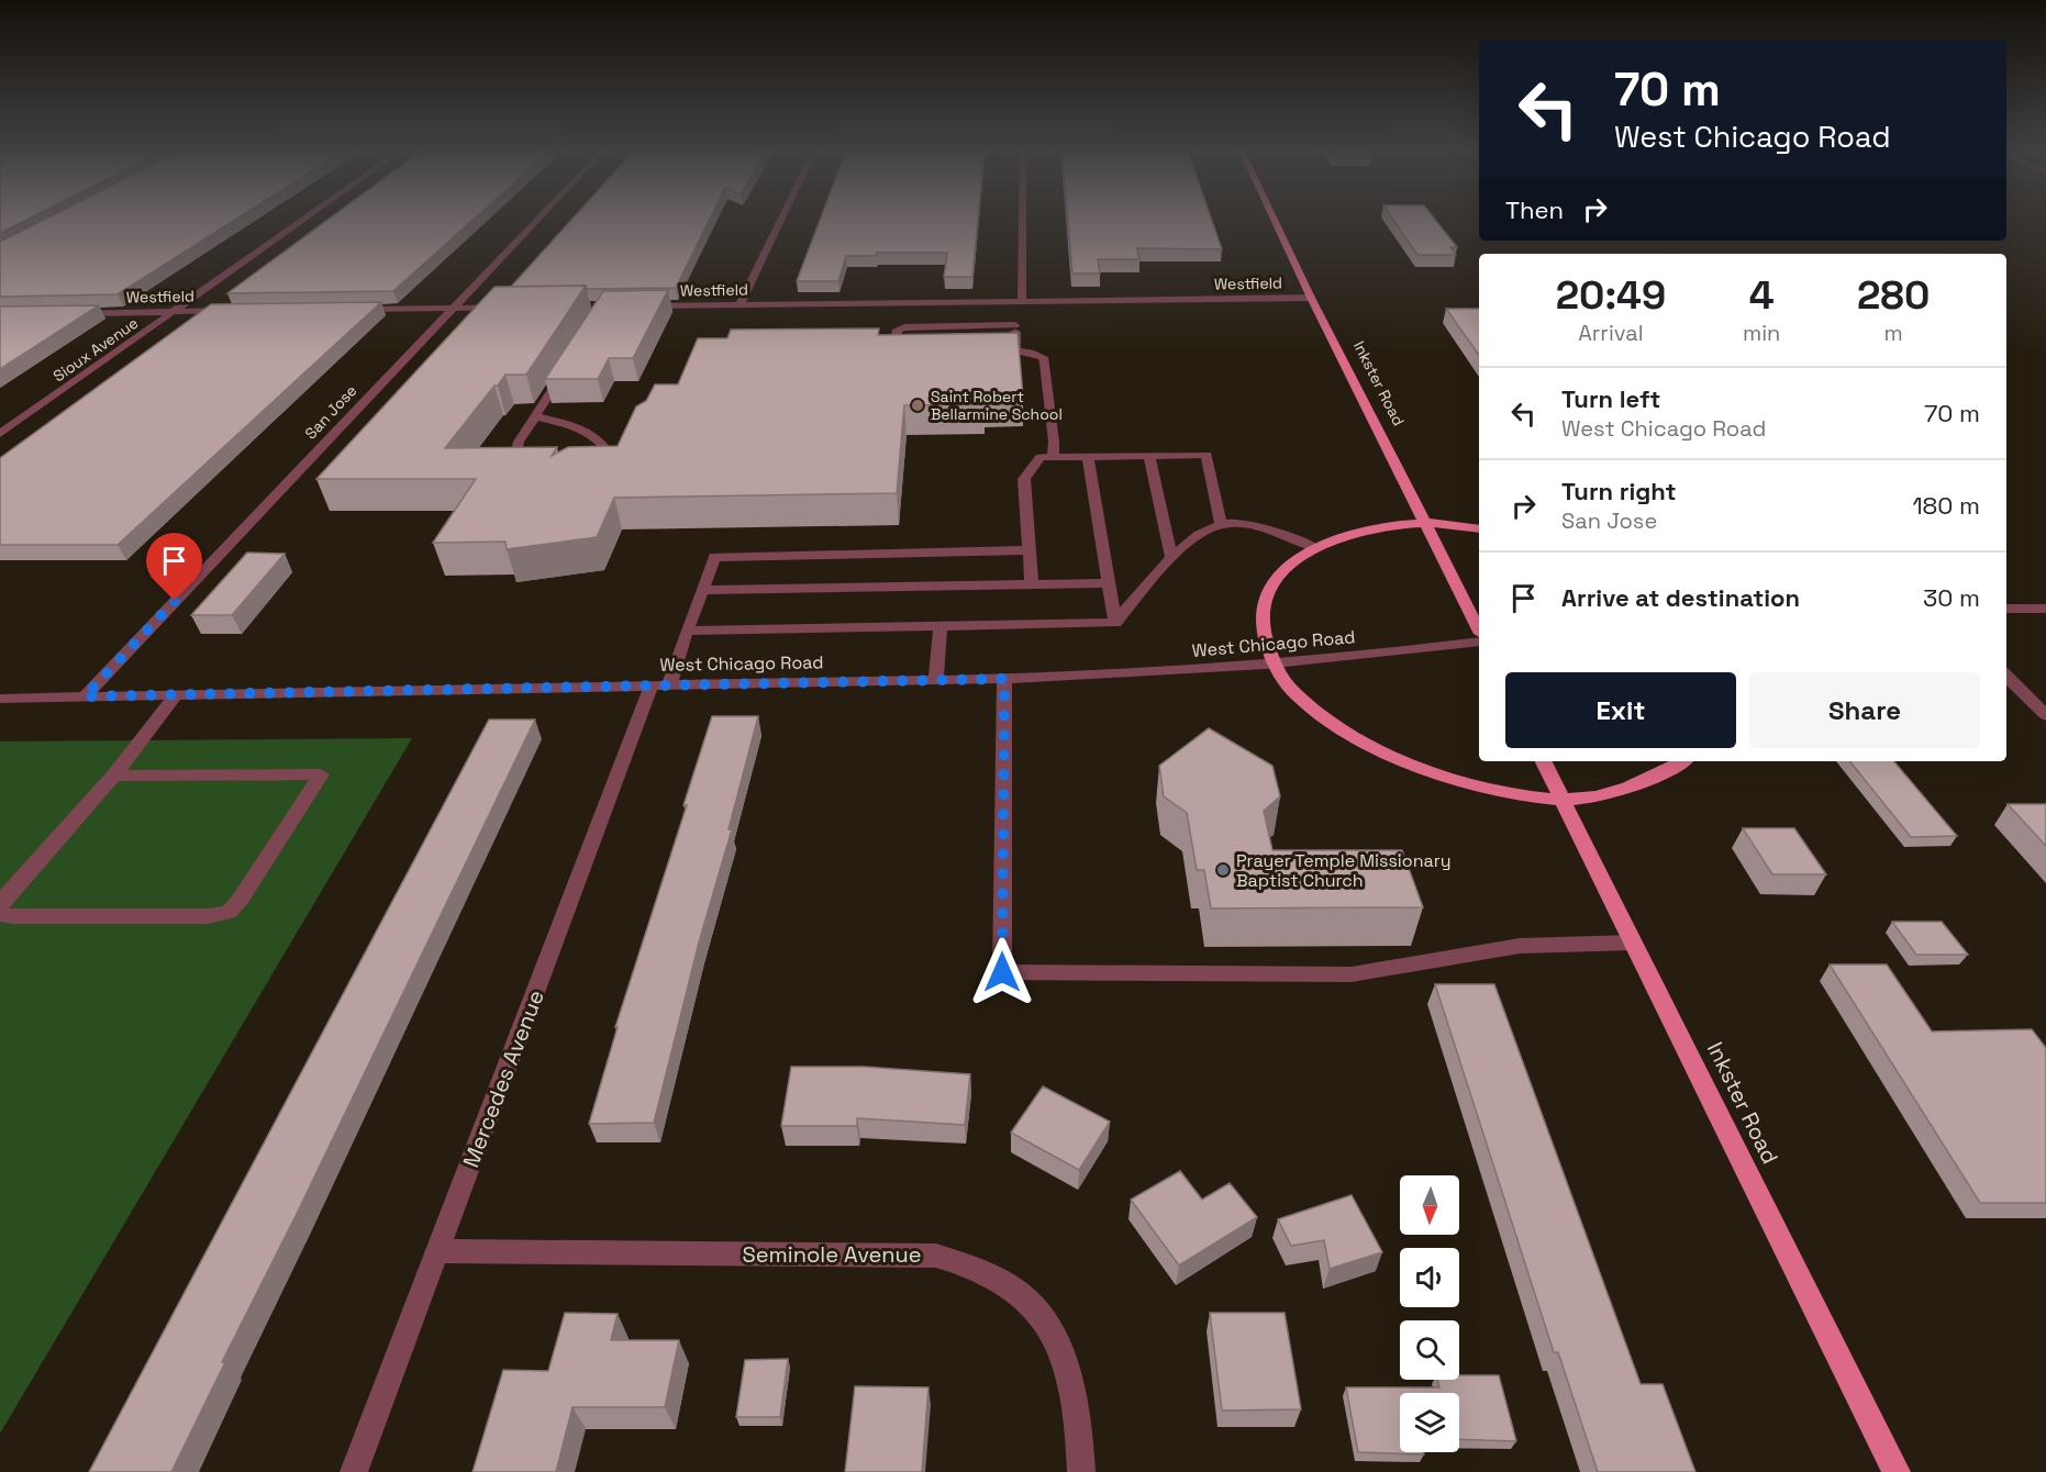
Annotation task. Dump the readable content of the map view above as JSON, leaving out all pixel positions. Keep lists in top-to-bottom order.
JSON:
{
  "streets": {
    "main road": ["Inkster Road"],
    "street": [
      "Westfield",
      "Sioux Avenue",
      "San Jose",
      "West Chicago Road",
      "Mercedes Avenue",
      "Seminole Avenue"
    ]
  },
  "crossings": [
    ["Westfield", "Sioux Avenue"],
    ["Westfield", "Inkster Road"],
    ["San Jose", "West Chicago Road"],
    ["West Chicago Road", "Mercedes Avenue"],
    ["Mercedes Avenue", "Seminole Avenue"]
  ],
  "places": ["Saint Robert Bellarmine School", "Prayer Temple Missionary Baptist Church"],
  "north": "bottom",
  "page": {
    "turn": ["70 m", "West Chicago Road"],
    "then": "Then",
    "eta": [
      "20:49",
      "Arrival",
      "4",
      "min",
      "280",
      "m"
    ],
    "list": [
      {
        "name": "Turn left",
        "note": "West Chicago Road",
        "value": "70 m"
      },
      {
        "name": "Turn right",
        "note": "San Jose",
        "value": "180 m"
      },
      {
        "name": "Arrive at destination",
        "value": "30 m"
      }
    ],
    "buttons": ["Exit", "Share"]
  }
}
